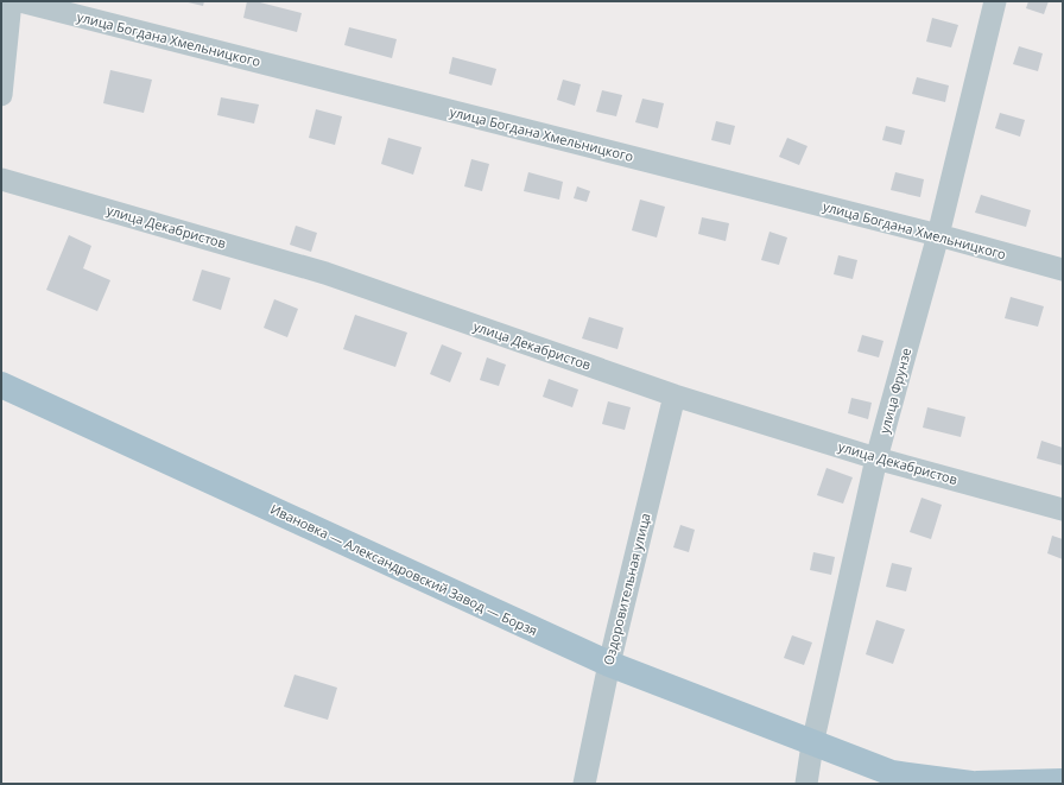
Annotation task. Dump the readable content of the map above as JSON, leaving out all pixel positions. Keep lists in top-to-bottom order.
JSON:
{
  "streets": {
    "main road": ["Ивановка — Александровский Завод — Борзя"],
    "street": [
      "улица Богдана Хмельницкого",
      "улица Декабристов",
      "улица Фрунзе",
      "Оздоровительная улица"
    ]
  },
  "crossings": [
    ["улица Богдана Хмельницкого", "улица Фрунзе"],
    ["улица Декабристов", "улица Фрунзе"],
    ["улица Декабристов", "Оздоровительная улица"],
    ["улица Фрунзе", "Ивановка — Александровский Завод — Борзя"],
    ["Ивановка — Александровский Завод — Борзя", "Оздоровительная улица"]
  ]
}
